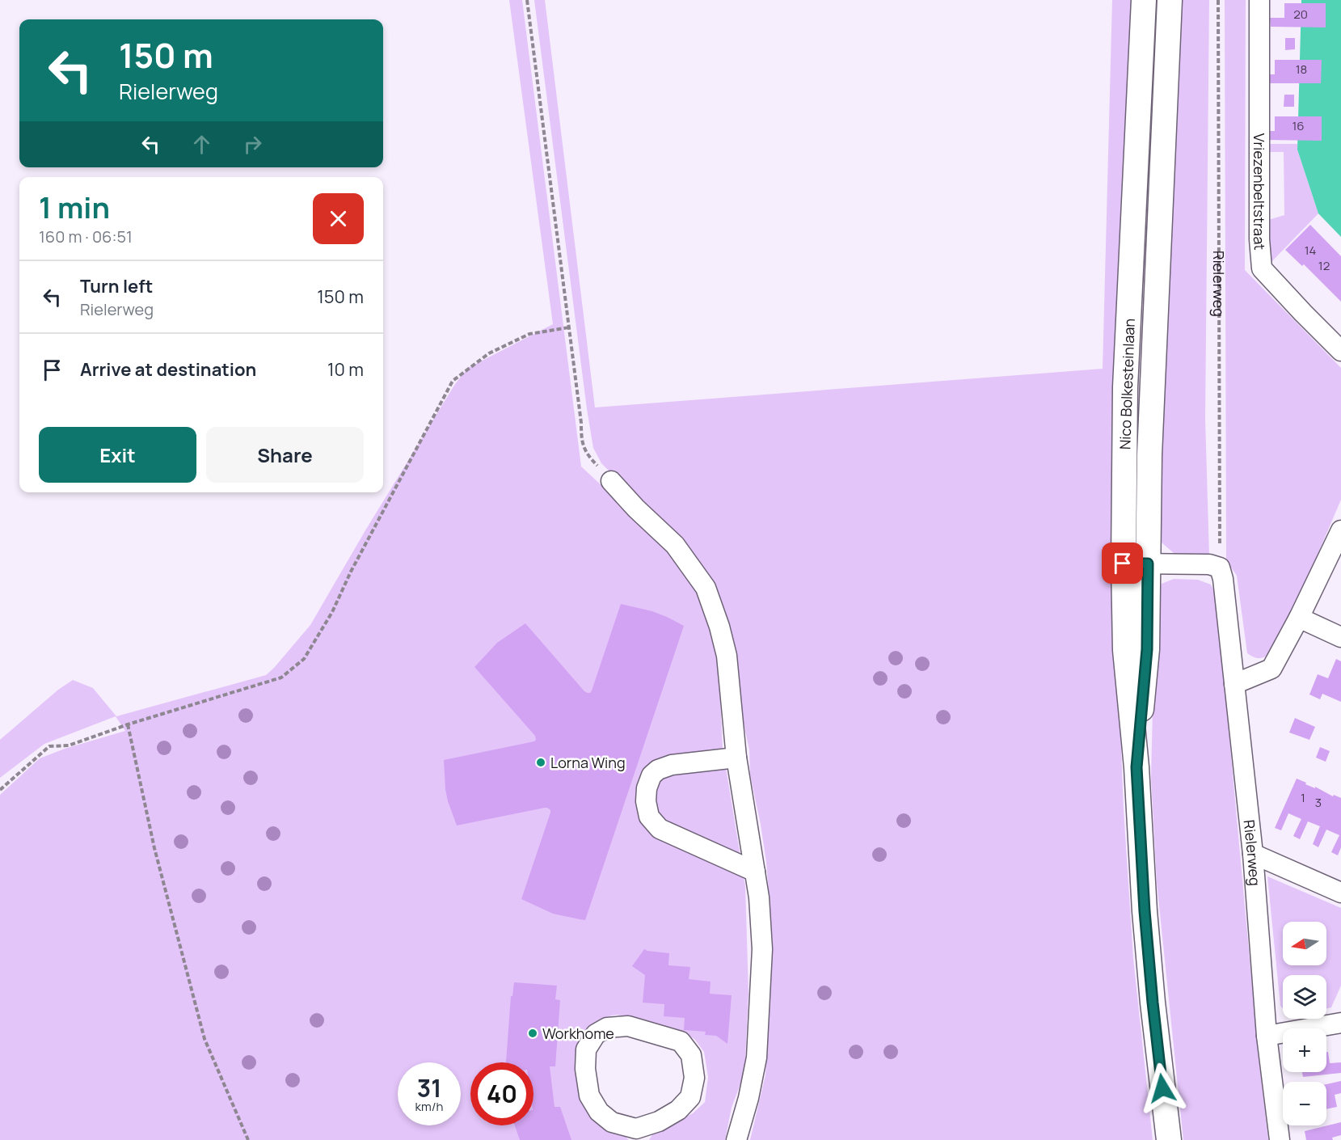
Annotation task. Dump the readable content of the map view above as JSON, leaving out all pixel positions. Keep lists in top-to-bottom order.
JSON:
{
  "streets": {
    "street": ["Vriezenbeltstraat", "Rielerweg", "Nico Bolkesteinlaan"]
  },
  "places": ["Lorna Wing", "Workhome"],
  "house_numbers": [
    "20",
    "18",
    "16",
    "14",
    "12",
    "1",
    "3"
  ],
  "north": "left",
  "page": {
    "turn": ["150 m", "Rielerweg"],
    "heading": ["1 min", "160 m · 06:51"],
    "list": [
      {
        "name": "Turn left",
        "note": "Rielerweg",
        "value": "150 m"
      },
      {
        "name": "Arrive at destination",
        "value": "10 m"
      }
    ],
    "buttons": ["Exit", "Share"],
    "map_buttons": ["+", "−"],
    "speed": "31 km/h",
    "limit": "40"
  }
}
